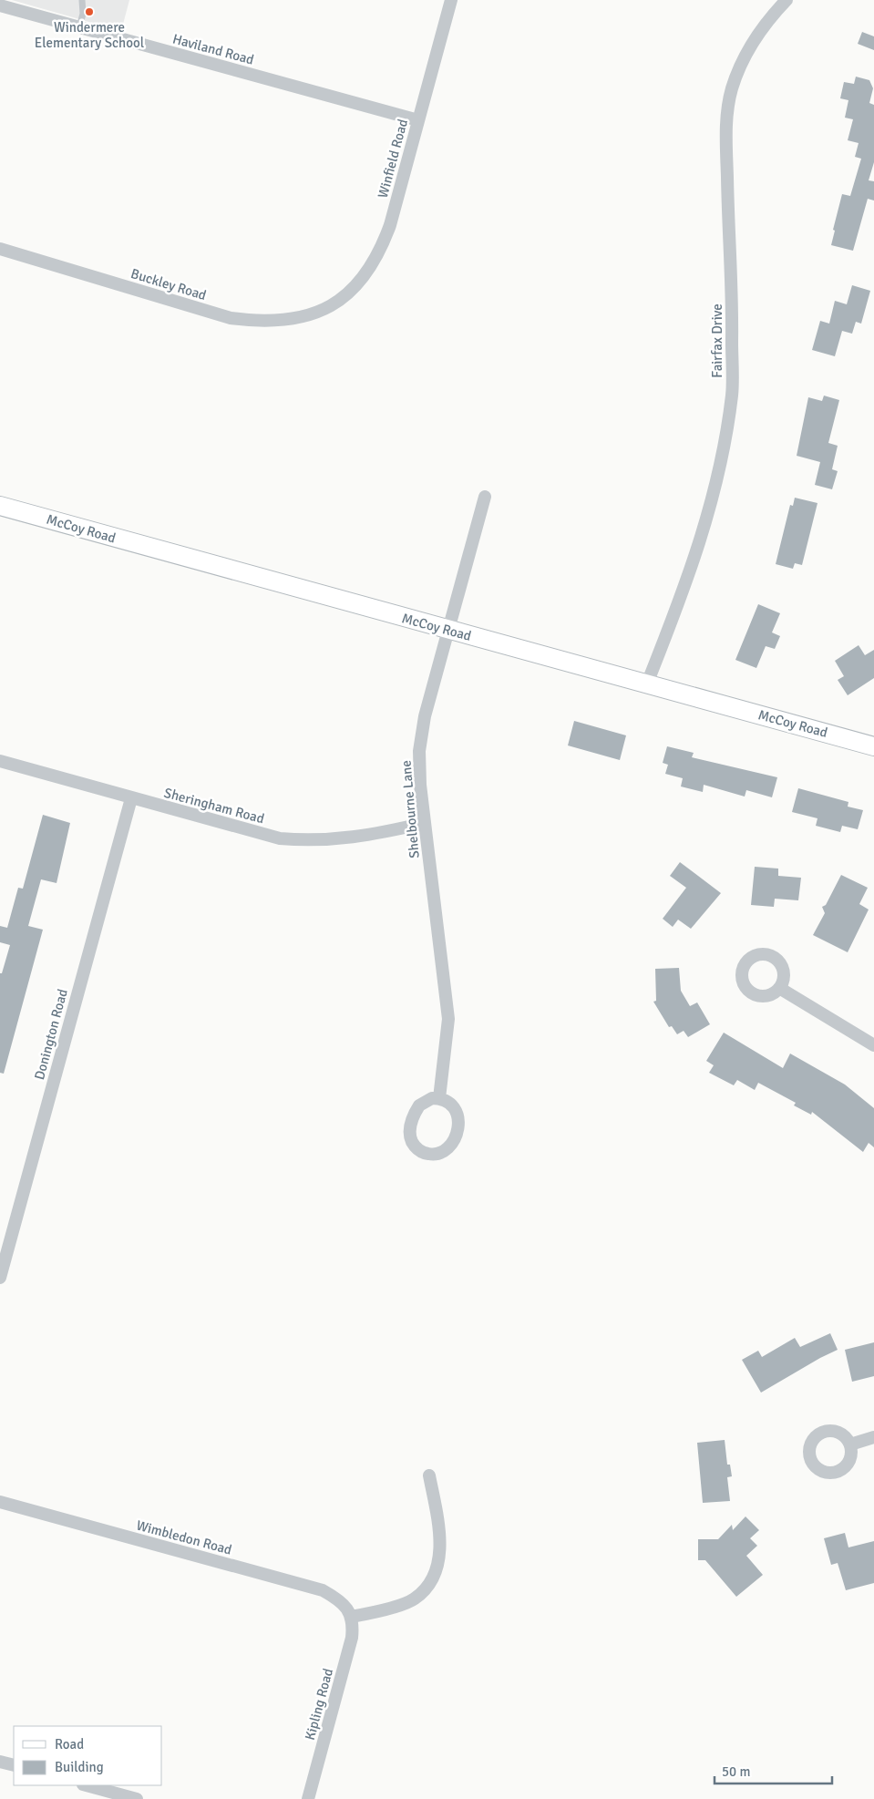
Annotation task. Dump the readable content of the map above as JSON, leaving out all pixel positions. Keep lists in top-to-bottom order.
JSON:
{
  "streets": {
    "main road": ["McCoy Road"],
    "street": [
      "Haviland Road",
      "Winfield Road",
      "Buckley Road",
      "Fairfax Drive",
      "Sheringham Road",
      "Shelbourne Lane",
      "Donington Road",
      "Wimbledon Road",
      "Kipling Road"
    ]
  },
  "crossings": [
    ["Haviland Road", "Winfield Road"],
    ["Winfield Road", "Buckley Road"],
    ["Fairfax Drive", "McCoy Road"],
    ["McCoy Road", "Shelbourne Lane"],
    ["Sheringham Road", "Shelbourne Lane"],
    ["Sheringham Road", "Donington Road"],
    ["Wimbledon Road", "Kipling Road"]
  ],
  "places": ["Windermere Elementary School"],
  "legend": ["Road", "Building"],
  "scale_bar": "50 m"
}
